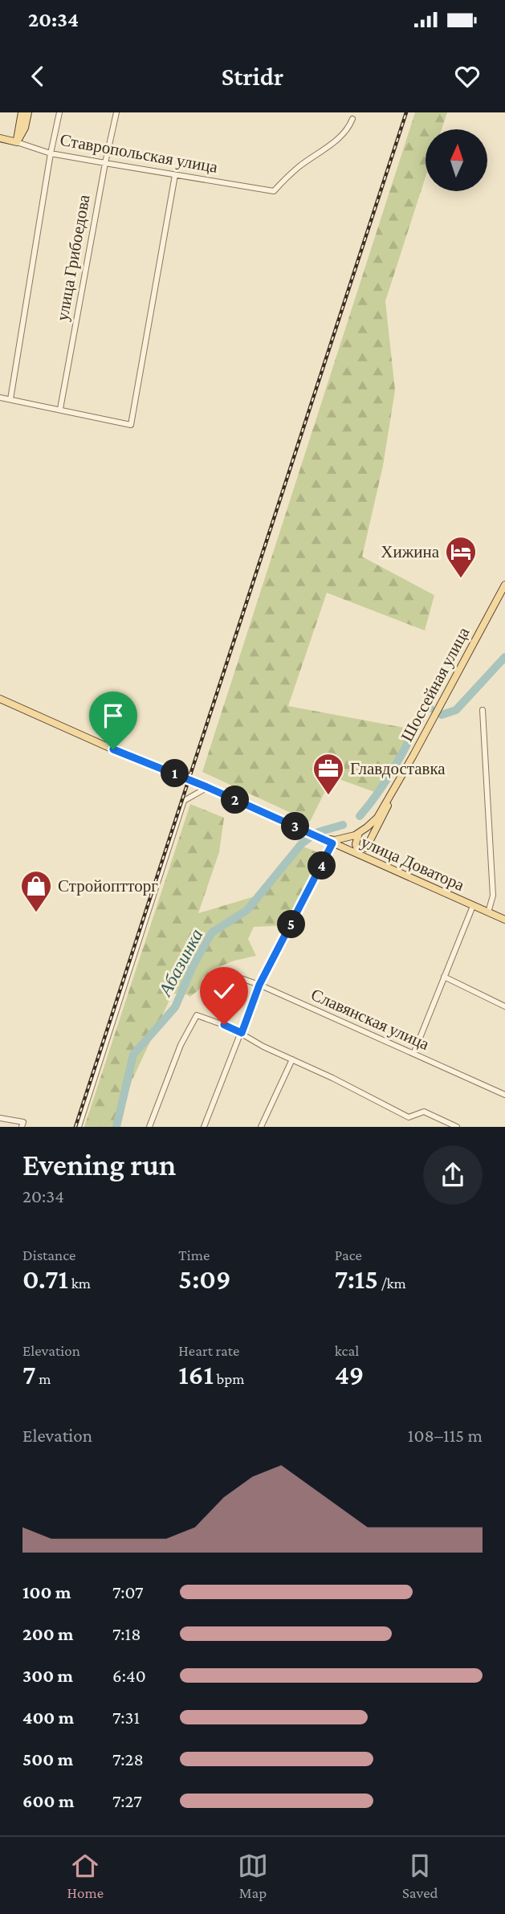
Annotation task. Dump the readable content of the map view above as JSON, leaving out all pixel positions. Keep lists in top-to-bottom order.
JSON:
{
  "streets": {
    "main road": ["Ставропольская улица", "Шоссейная улица", "улица Доватора"],
    "street": ["улица Грибоедова", "Славянская улица"]
  },
  "crossings": [
    ["Ставропольская улица", "улица Грибоедова"]
  ],
  "water": ["Абазинка"],
  "places": {
    "hotel": ["Хижина"],
    "office": ["Главдоставка"],
    "shop": ["Стройоптторг"]
  },
  "north": "top",
  "page": {
    "status": "20:34",
    "header": "Stridr",
    "pins": [
      "1",
      "2",
      "3",
      "4",
      "5"
    ],
    "heading": ["Evening run", "20:34"],
    "stats": [
      ["Distance", "0.71 km"],
      ["Time", "5:09"],
      ["Pace", "7:15 /km"],
      ["Elevation", "7 m"],
      ["Heart rate", "161 bpm"],
      ["kcal", "49"]
    ],
    "chart": ["Elevation", "108–115 m"],
    "list": [
      {
        "name": "100 m",
        "note": "7:07"
      },
      {
        "name": "200 m",
        "note": "7:18"
      },
      {
        "name": "300 m",
        "note": "6:40"
      },
      {
        "name": "400 m",
        "note": "7:31"
      },
      {
        "name": "500 m",
        "note": "7:28"
      },
      {
        "name": "600 m",
        "note": "7:27"
      }
    ],
    "tabs": ["Home", "Map", "Saved"]
  }
}
